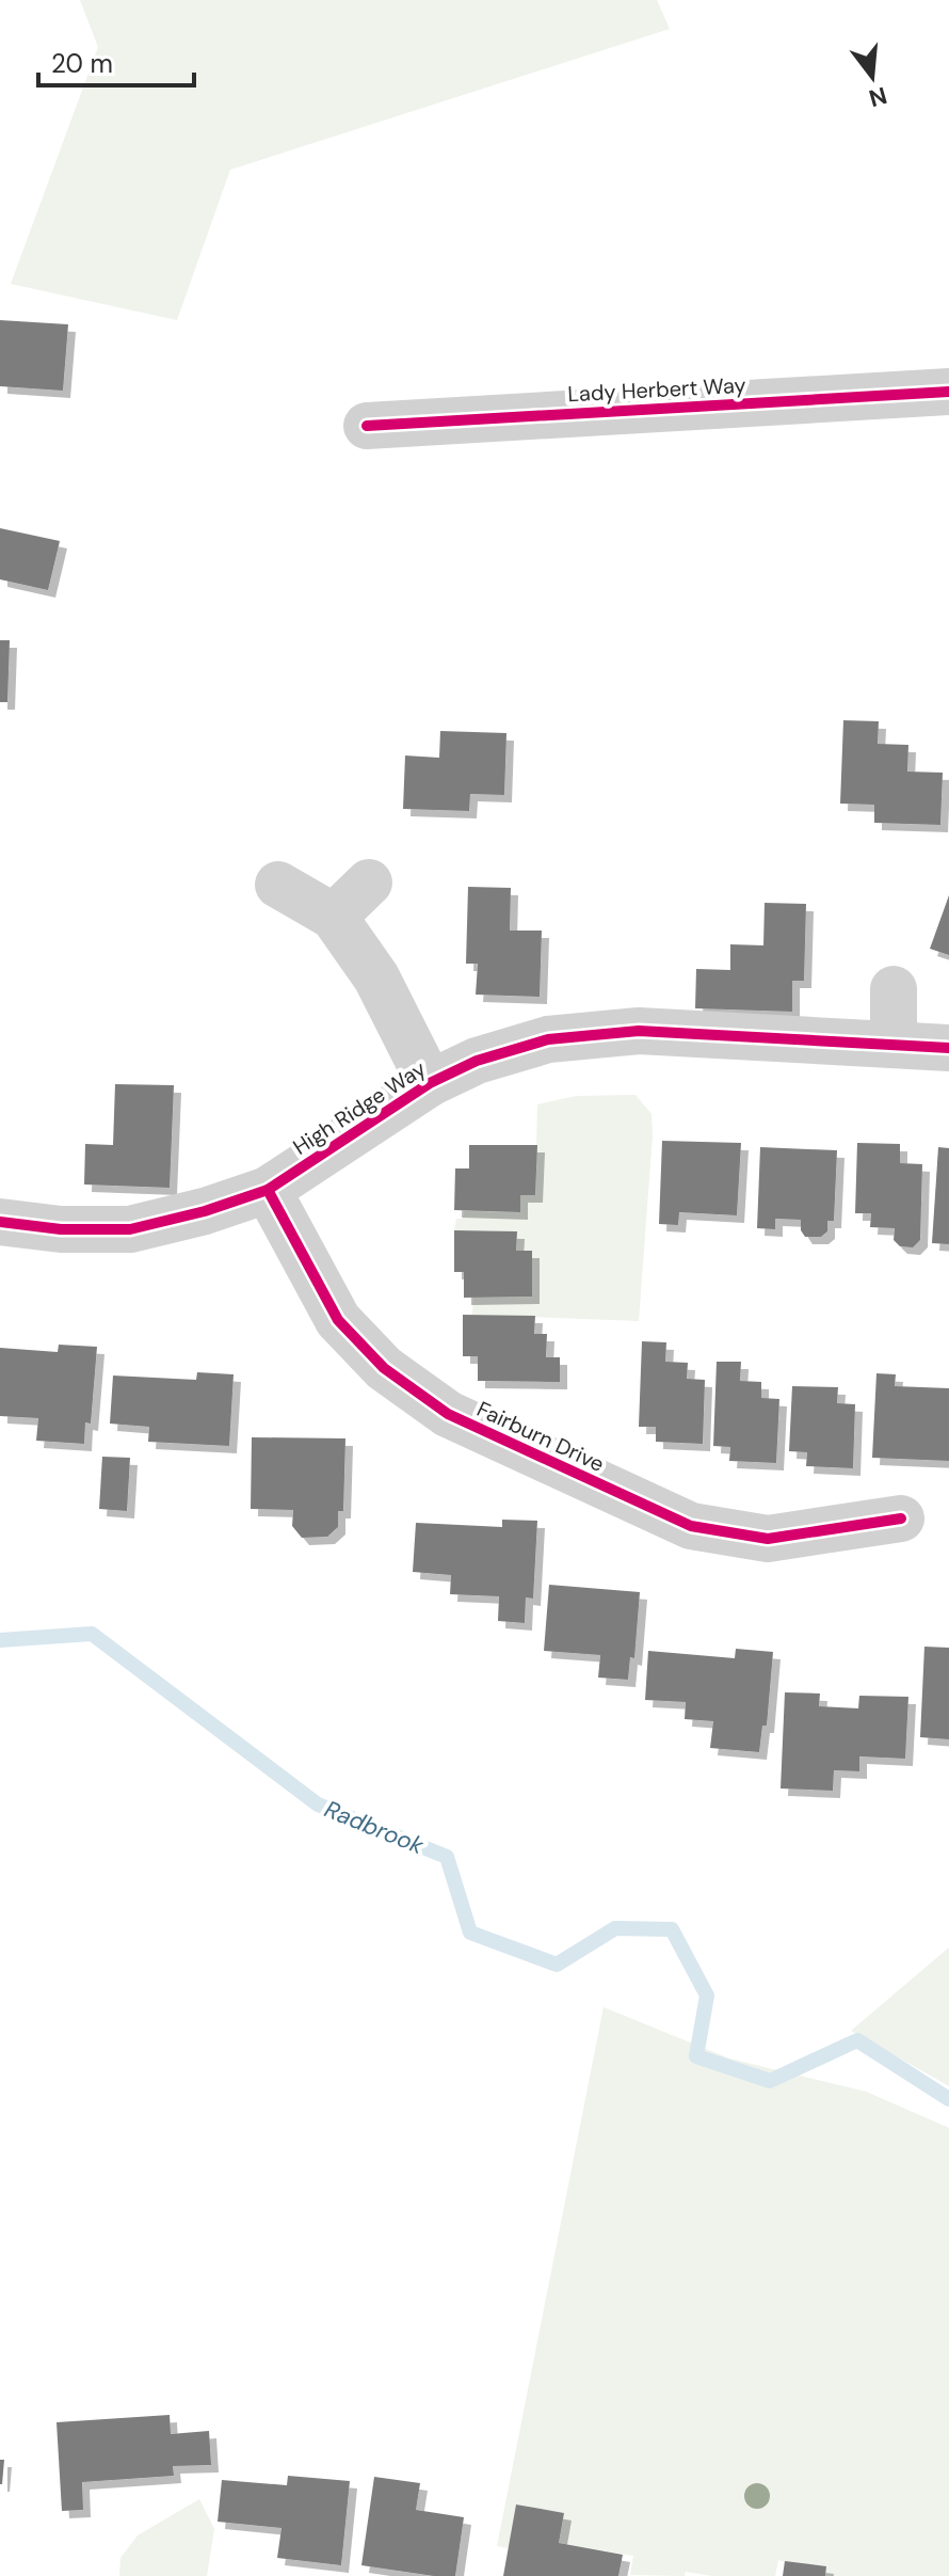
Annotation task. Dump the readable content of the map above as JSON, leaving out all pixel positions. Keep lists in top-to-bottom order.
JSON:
{
  "streets": {
    "street": ["Lady Herbert Way", "High Ridge Way", "Fairburn Drive"]
  },
  "crossings": [
    ["High Ridge Way", "Fairburn Drive"]
  ],
  "water": ["Radbrook"],
  "scale_bar": "20 m",
  "north": "bottom"
}
